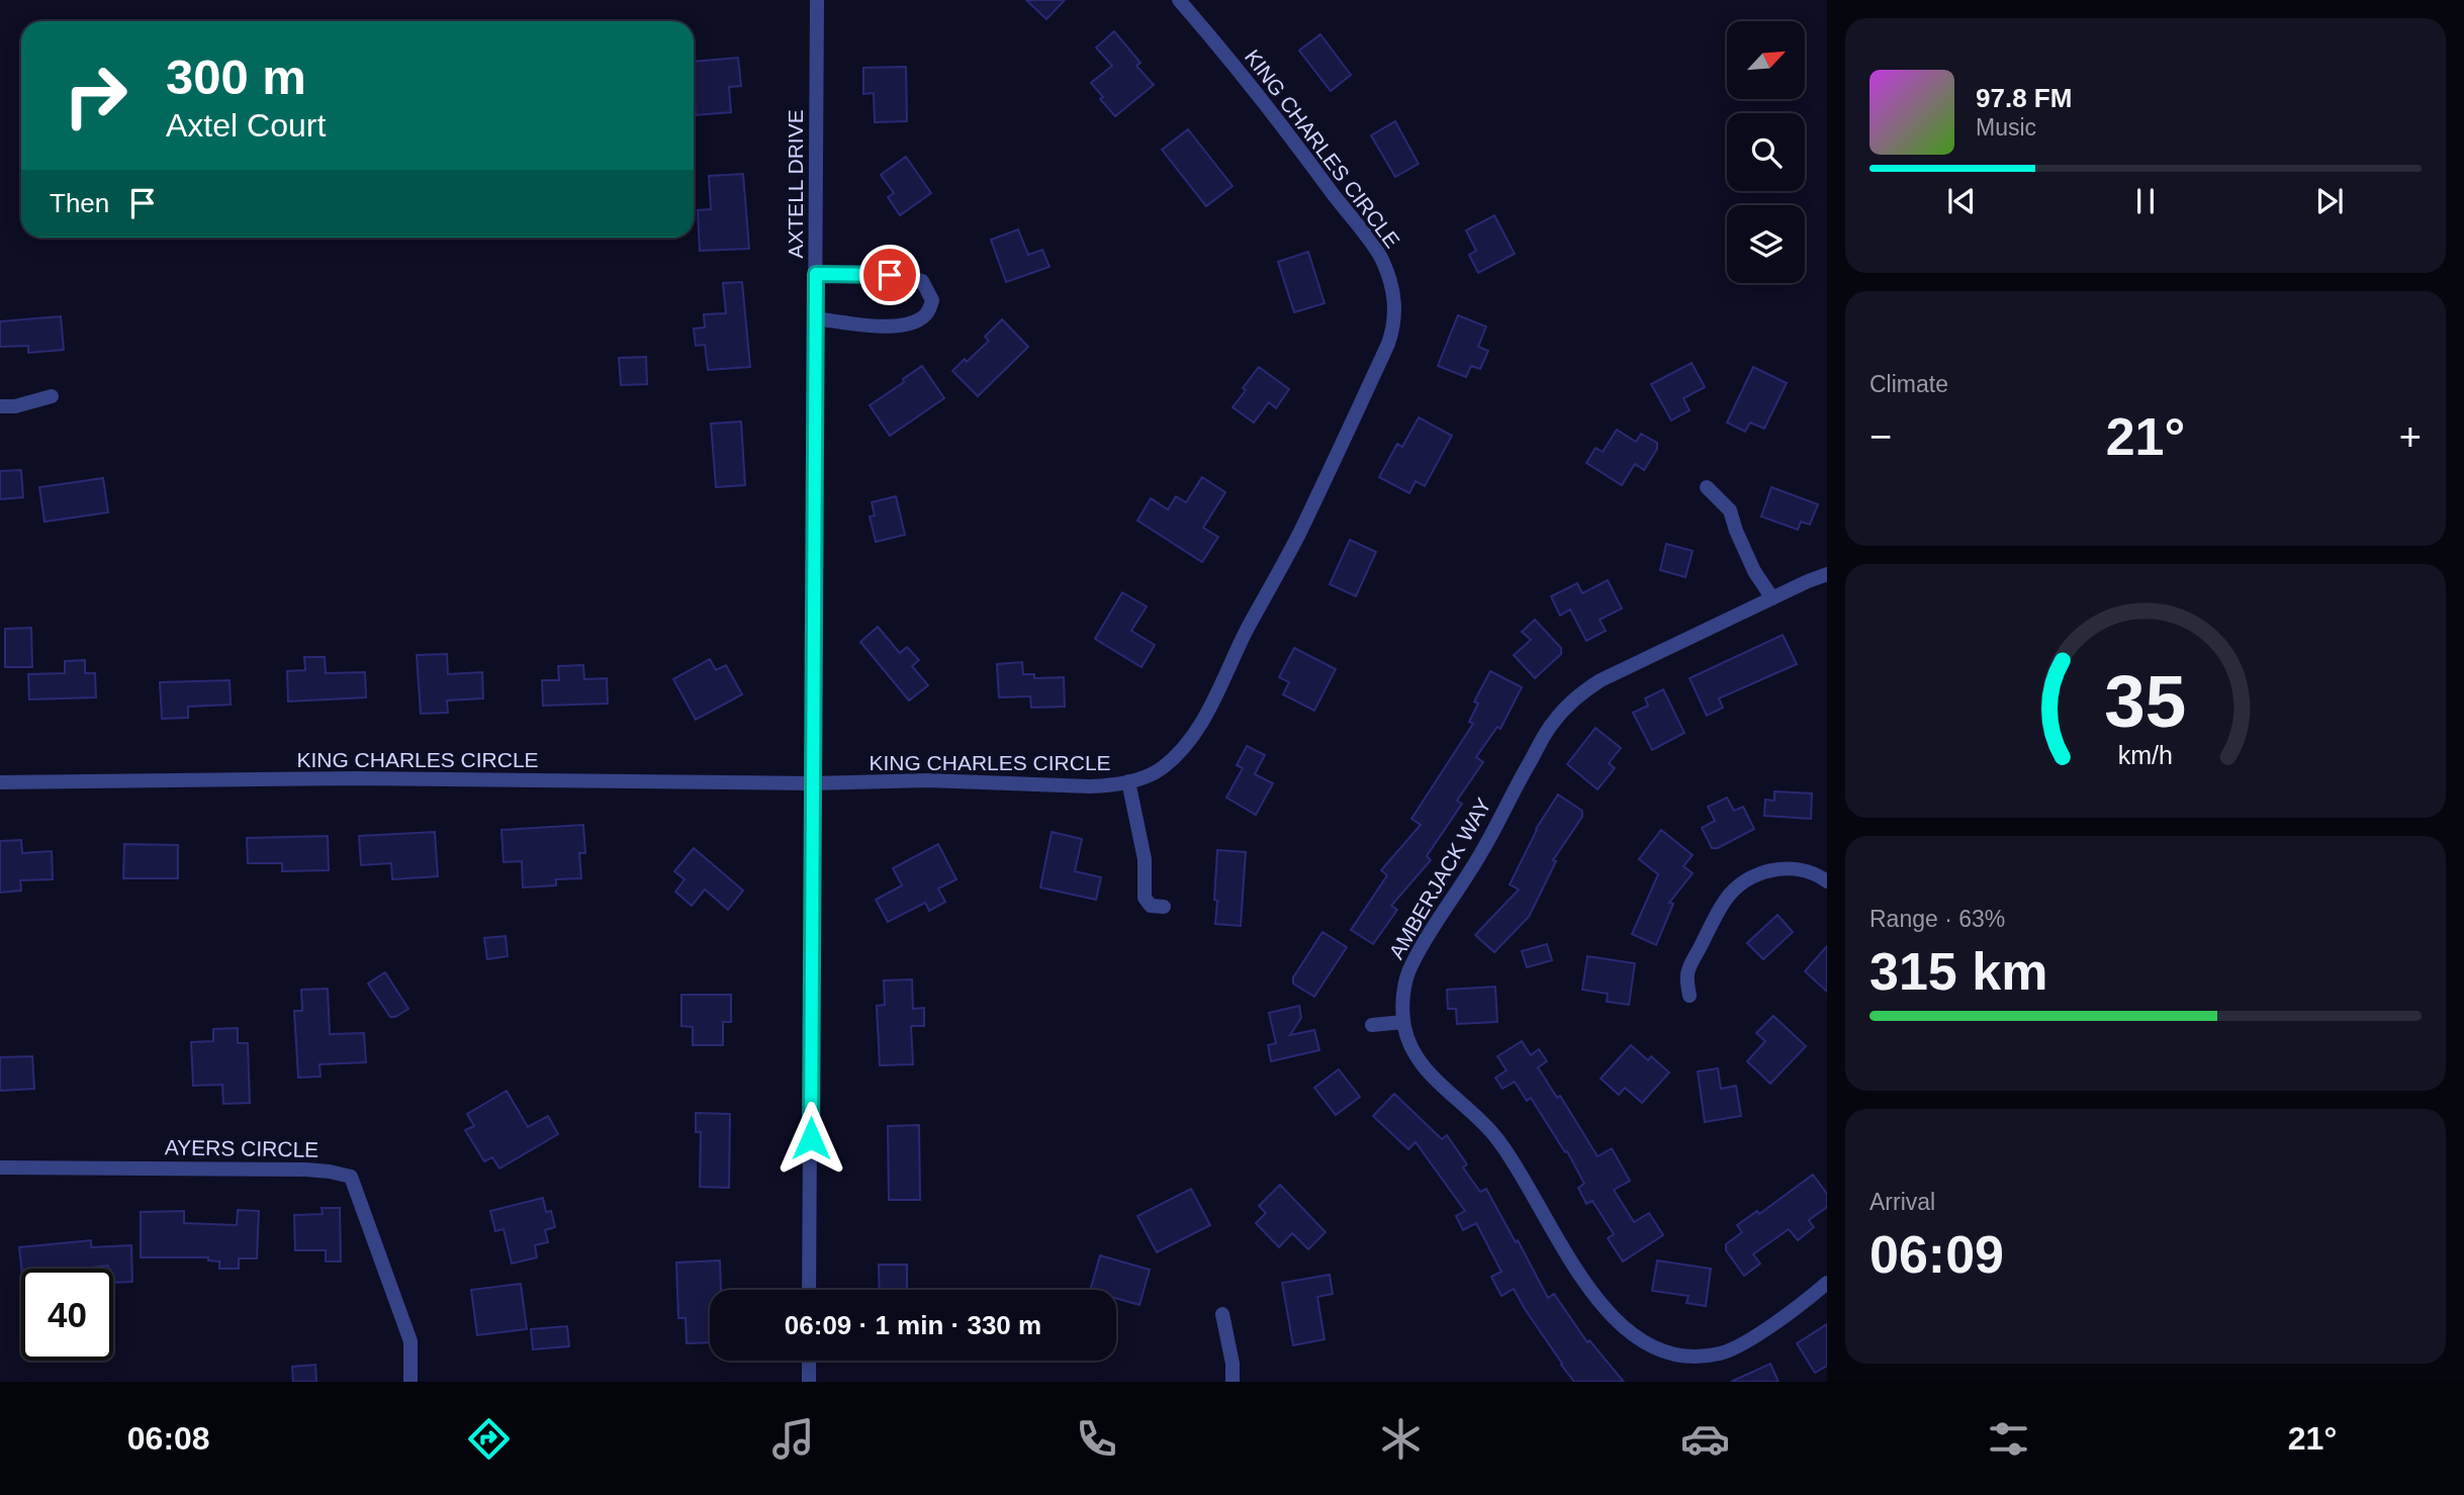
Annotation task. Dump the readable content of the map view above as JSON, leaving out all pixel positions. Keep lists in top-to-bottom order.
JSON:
{
  "streets": {
    "street": [
      "KING CHARLES CIRCLE",
      "AXTELL DRIVE",
      "AMBERJACK WAY",
      "AYERS CIRCLE"
    ]
  },
  "crossings": [
    ["KING CHARLES CIRCLE", "AXTELL DRIVE"]
  ],
  "north": "top right",
  "page": {
    "turn": ["300 m", "Axtel Court"],
    "song": ["97.8 FM", "Music"],
    "then": "Then",
    "tile": [
      "Climate",
      ["Range · 63%", "315 km"],
      ["Arrival", "06:09"]
    ],
    "heat": ["−", "21°", "+"],
    "limit": "40",
    "trip": "06:09 · 1 min · 330 m",
    "tabs": ["06:08", "21°"],
    "gauge": ["35", "km/h"]
  }
}
